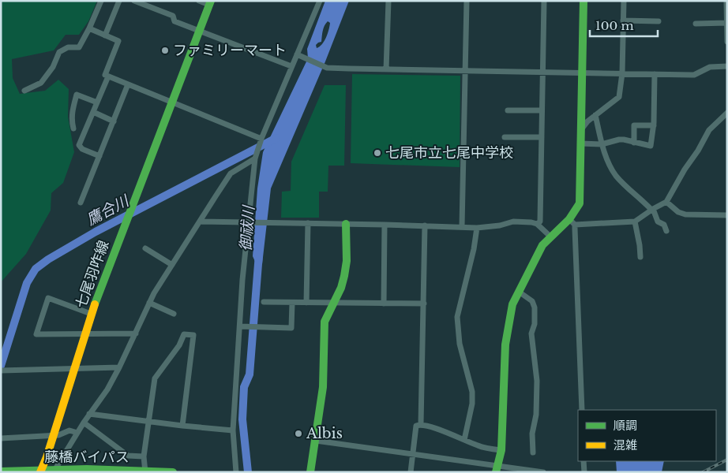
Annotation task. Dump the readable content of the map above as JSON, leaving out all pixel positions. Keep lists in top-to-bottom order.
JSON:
{
  "streets": {
    "main road": ["七尾羽咋線", "藤橋バイパス"]
  },
  "crossings": [
    ["七尾羽咋線", "藤橋バイパス"]
  ],
  "water": ["鷹合川", "御祓川"],
  "places": ["ファミリーマート", "七尾市立七尾中学校", "Albis"],
  "legend": ["順調", "混雑"],
  "scale_bar": "100 m"
}
